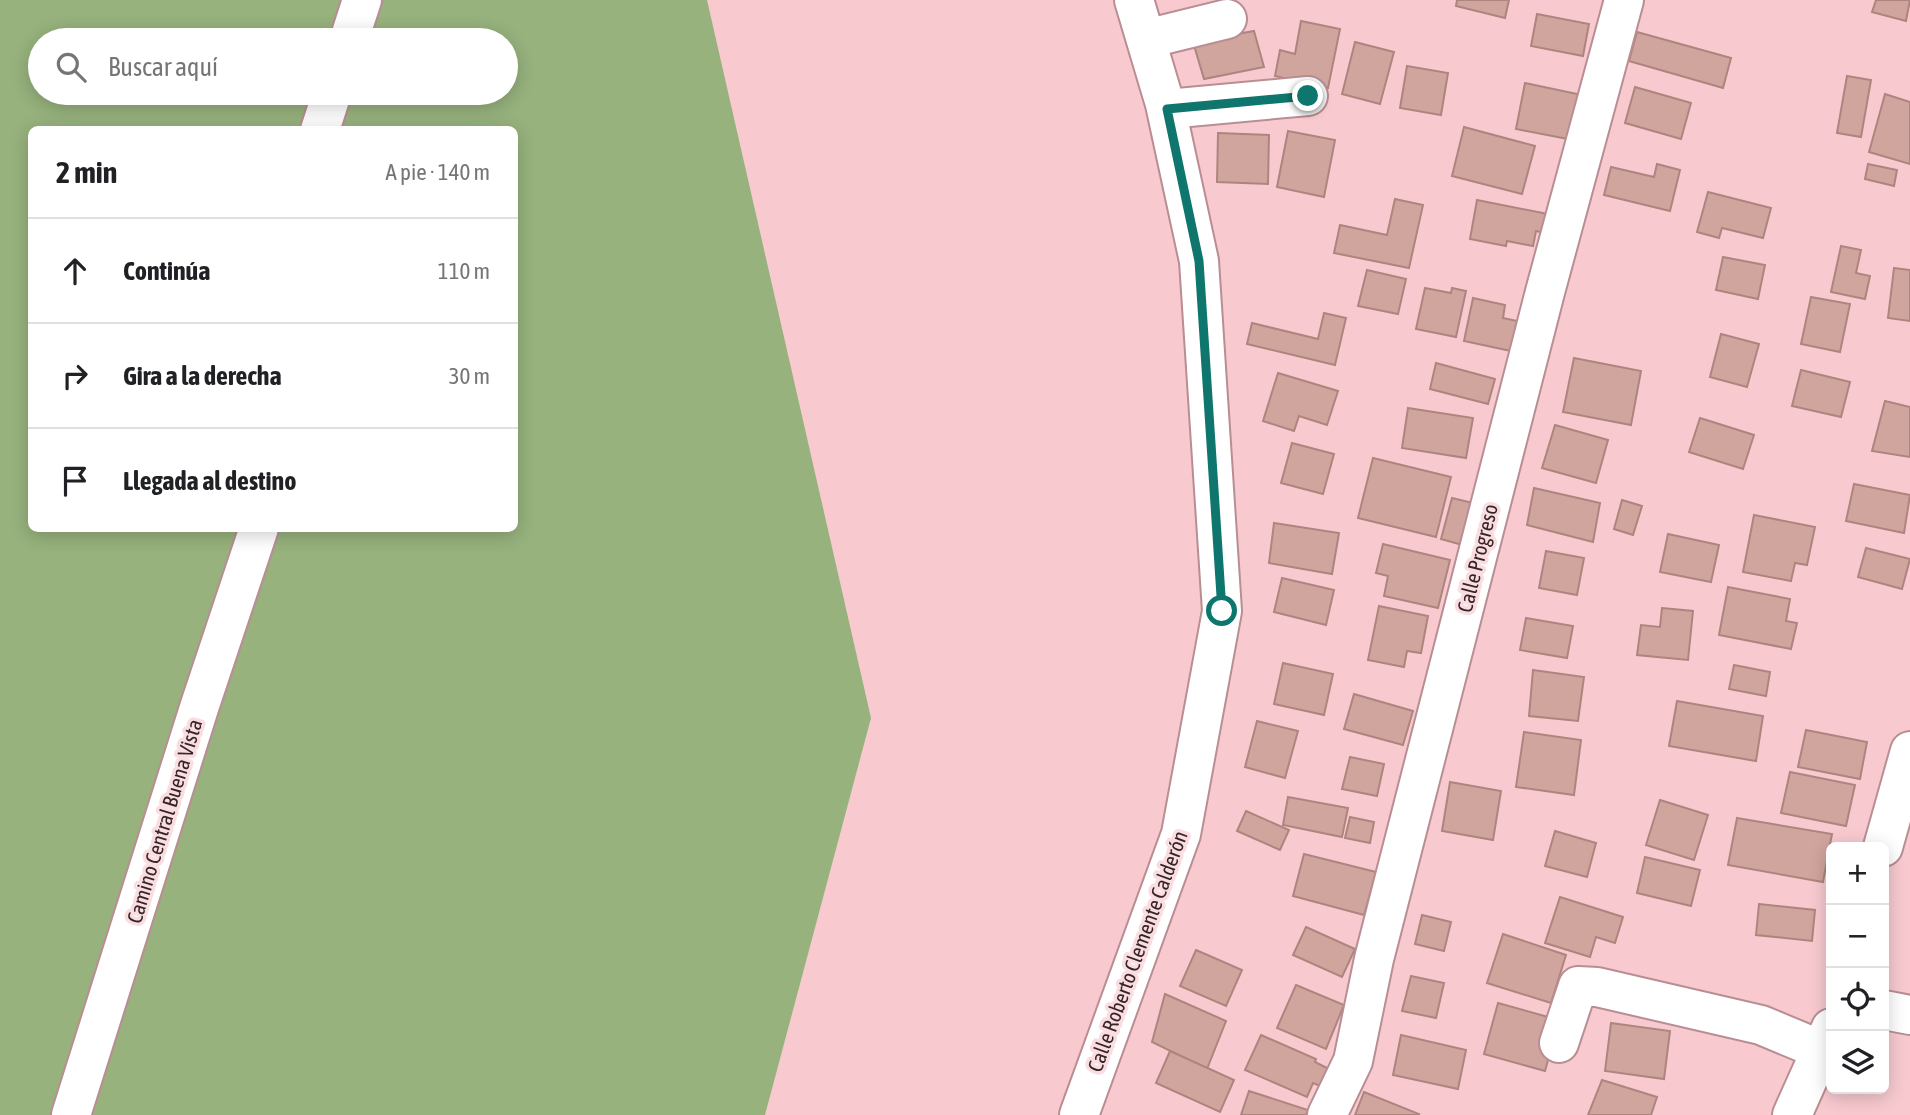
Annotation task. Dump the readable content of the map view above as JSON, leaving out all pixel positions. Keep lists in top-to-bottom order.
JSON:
{
  "streets": {
    "street": ["Calle Progreso", "Camino Central Buena Vista", "Calle Roberto Clemente Calderón"]
  },
  "page": {
    "search": "Buscar aquí",
    "heading": ["2 min", "A pie · 140 m"],
    "list": [
      ["Continúa", "110 m"],
      ["Gira a la derecha", "30 m"],
      "Llegada al destino"
    ],
    "map_buttons": ["+", "−"]
  }
}
